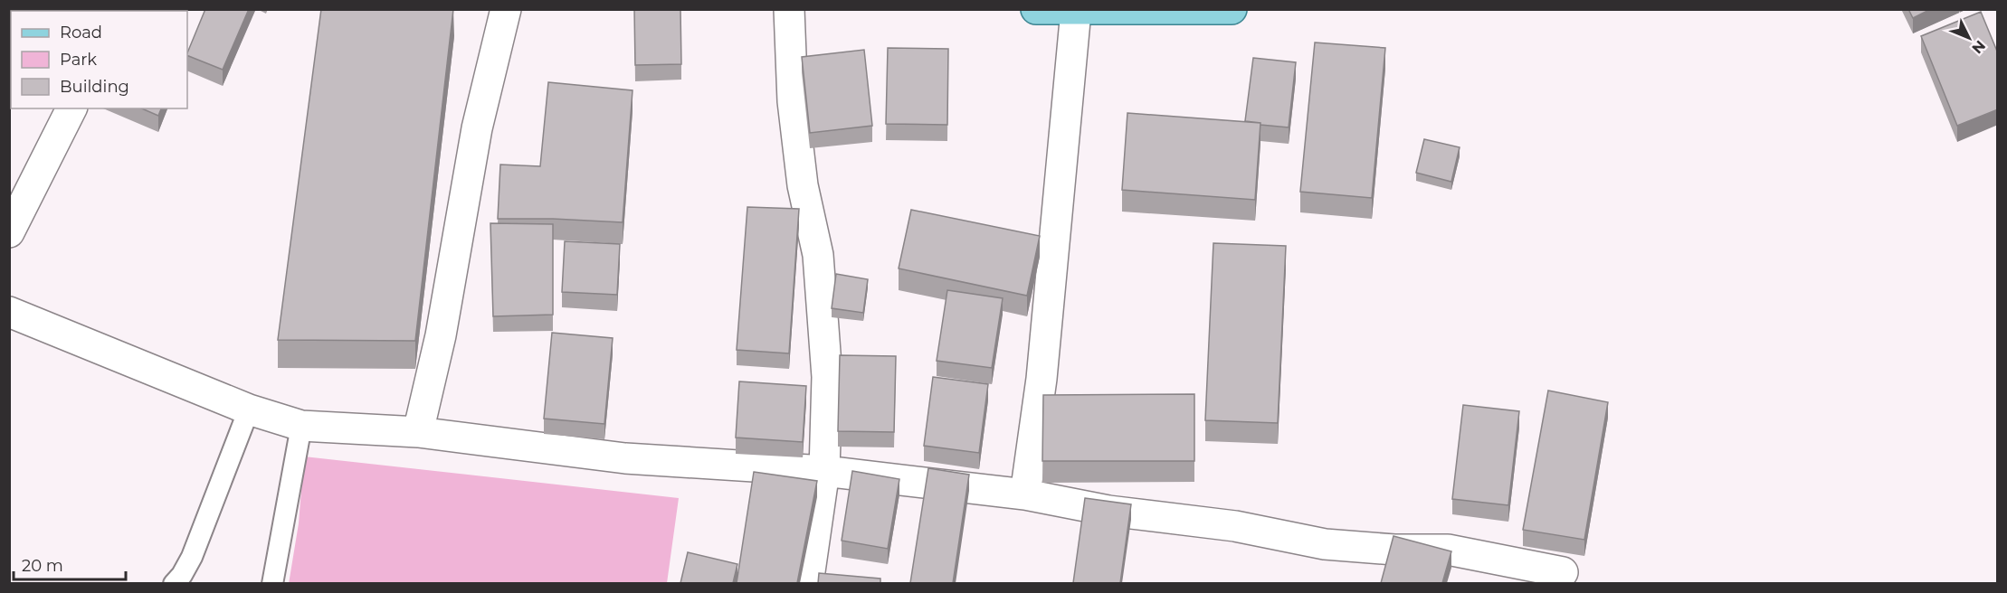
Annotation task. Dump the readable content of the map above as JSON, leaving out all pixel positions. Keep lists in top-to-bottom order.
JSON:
{
  "legend": ["Road", "Park", "Building"],
  "scale_bar": "20 m",
  "north": "bottom right"
}
